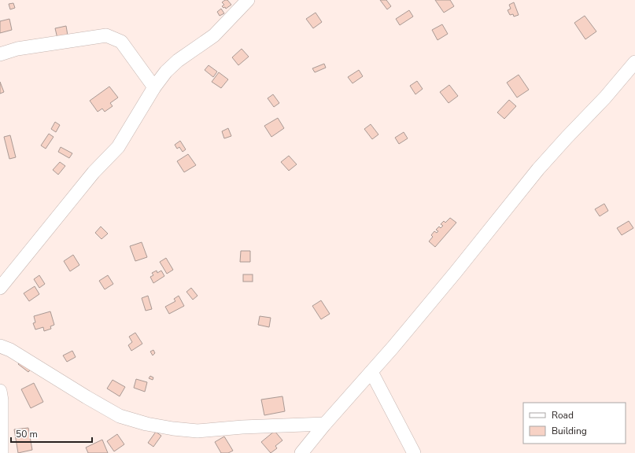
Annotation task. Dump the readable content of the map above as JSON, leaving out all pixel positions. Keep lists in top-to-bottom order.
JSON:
{
  "legend": ["Road", "Building"],
  "scale_bar": "50 m"
}
